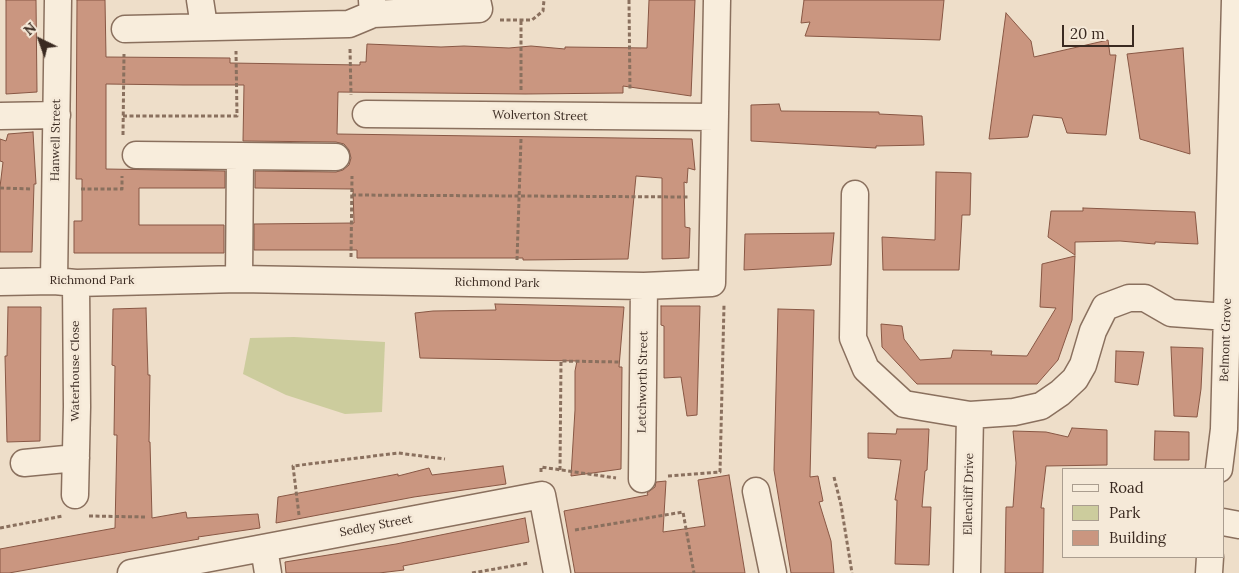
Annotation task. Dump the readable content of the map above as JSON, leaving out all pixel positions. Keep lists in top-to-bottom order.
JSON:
{
  "streets": {
    "street": [
      "Wolverton Street",
      "Hanwell Street",
      "Richmond Park",
      "Belmont Grove",
      "Waterhouse Close",
      "Letchworth Street",
      "Ellencliff Drive",
      "Sedley Street"
    ]
  },
  "crossings": [
    ["Wolverton Street", "Richmond Park"],
    ["Hanwell Street", "Richmond Park"],
    ["Hanwell Street", "Waterhouse Close"],
    ["Richmond Park", "Waterhouse Close"],
    ["Richmond Park", "Letchworth Street"]
  ],
  "legend": ["Road", "Park", "Building"],
  "scale_bar": "20 m",
  "north": "top left"
}
